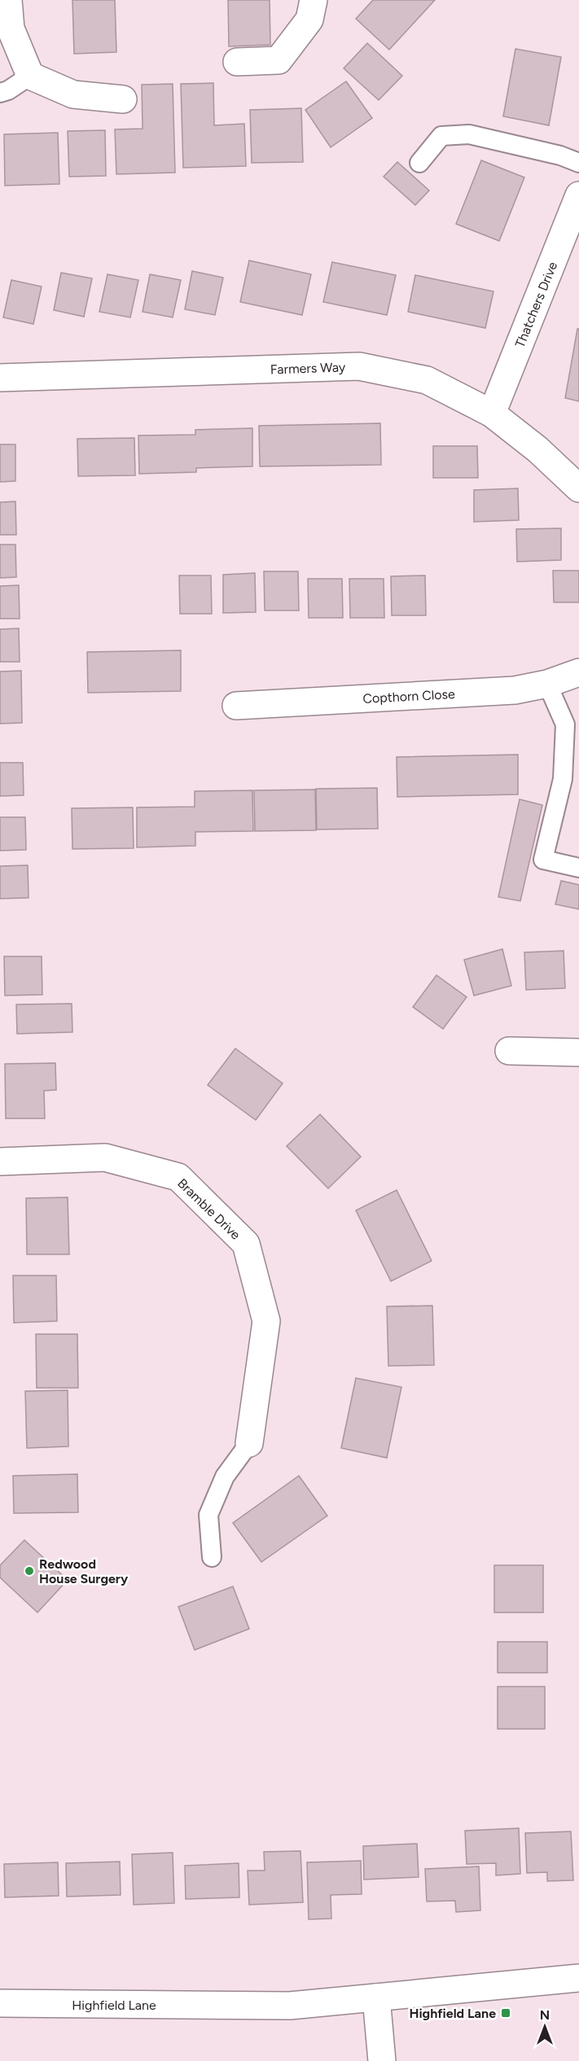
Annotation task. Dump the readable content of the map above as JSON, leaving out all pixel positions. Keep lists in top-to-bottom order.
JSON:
{
  "streets": {
    "street": [
      "Thatchers Drive",
      "Farmers Way",
      "Copthorn Close",
      "Bramble Drive",
      "Highfield Lane"
    ]
  },
  "crossings": [
    ["Thatchers Drive", "Farmers Way"]
  ],
  "places": {
    "other": ["Redwood House Surgery"],
    "transit": ["Highfield Lane"]
  },
  "north": "top"
}
